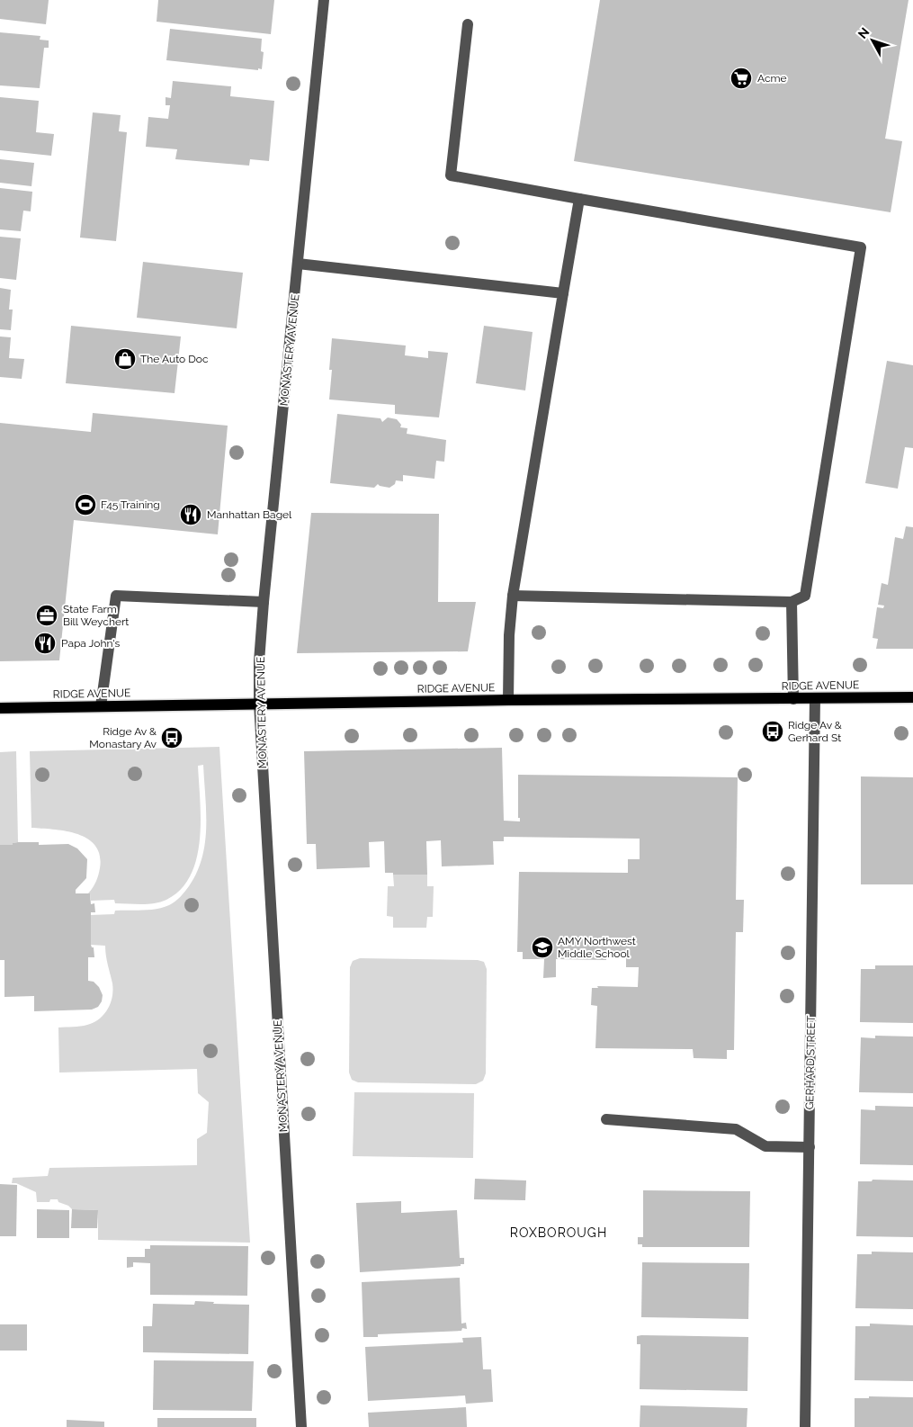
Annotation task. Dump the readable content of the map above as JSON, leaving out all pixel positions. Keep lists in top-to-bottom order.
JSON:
{
  "streets": {
    "main road": ["RIDGE AVENUE"],
    "street": ["MONASTERY AVENUE", "GERHARD STREET"]
  },
  "crossings": [
    ["MONASTERY AVENUE", "RIDGE AVENUE"],
    ["RIDGE AVENUE", "GERHARD STREET"]
  ],
  "districts": ["ROXBOROUGH"],
  "places": {
    "supermarket": ["Acme"],
    "shop": ["The Auto Doc"],
    "sports": ["F45 Training"],
    "restaurant": ["Manhattan Bagel", "Papa John's"],
    "office": ["State Farm Bill Weychert"],
    "bus stop": ["Ridge Av & Gerhard St", "Ridge Av & Monastary Av"],
    "school or university": ["AMY Northwest Middle School"]
  },
  "north": "top left"
}
